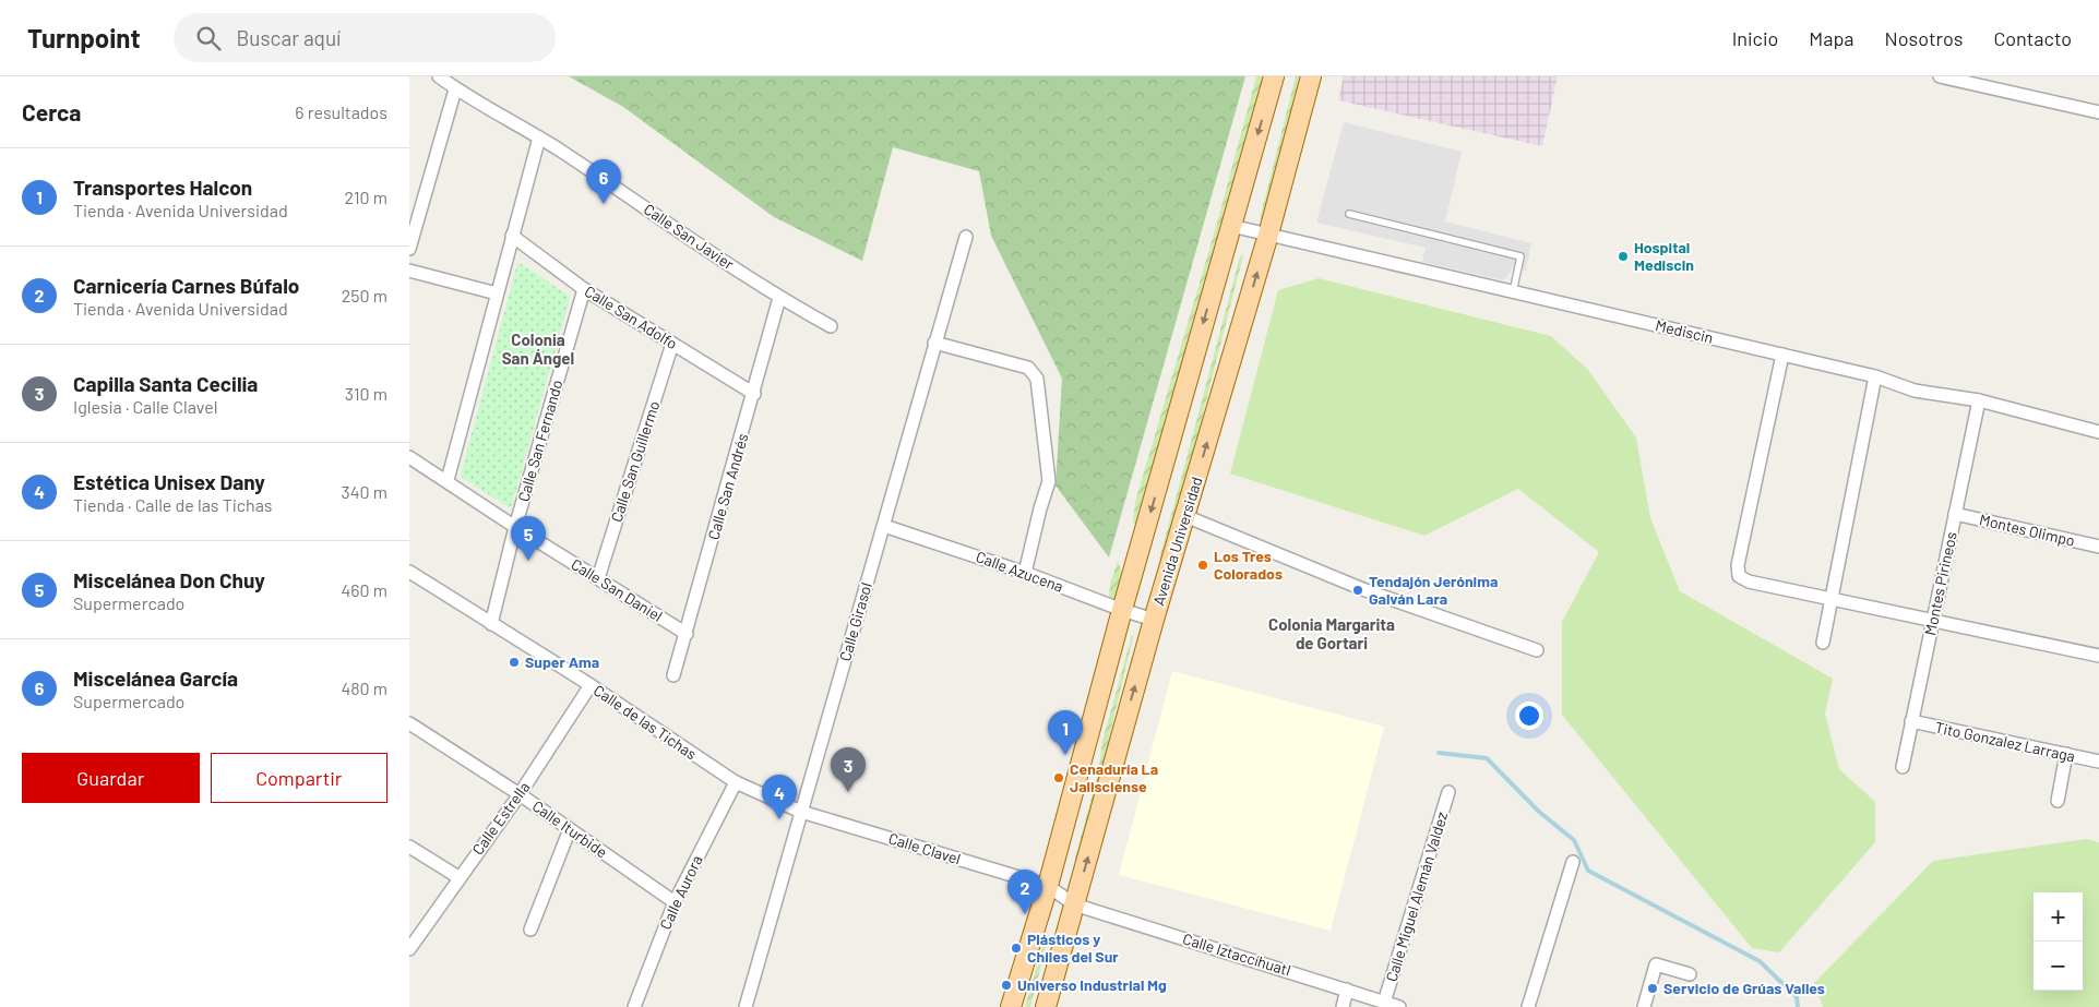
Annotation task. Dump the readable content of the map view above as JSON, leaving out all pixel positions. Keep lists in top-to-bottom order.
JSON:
{
  "streets": {
    "main road": ["Avenida Universidad"],
    "street": [
      "Calle San Javier",
      "Calle San Adolfo",
      "Mediscin",
      "Calle San Fernando",
      "Calle San Guillermo",
      "Calle San Andrés",
      "Montes Olimpo",
      "Calle Azucena",
      "Montes Pirineos",
      "Calle San Daniel",
      "Calle Girasol",
      "Calle de las Tichas",
      "Tito Gonzalez Larraga",
      "Calle Estrella",
      "Calle Iturbide",
      "Calle Clavel",
      "Calle Aurora",
      "Calle Miguel Alemán Valdez",
      "Calle Iztaccíhuatl"
    ]
  },
  "crossings": [
    ["Calle San Javier", "Calle San Andrés"],
    ["Calle San Adolfo", "Calle San Fernando"],
    ["Calle San Adolfo", "Calle San Guillermo"],
    ["Calle San Adolfo", "Calle San Andrés"],
    ["Mediscin", "Avenida Universidad"],
    ["Mediscin", "Montes Pirineos"],
    ["Calle San Fernando", "Calle San Daniel"],
    ["Calle San Fernando", "Calle de las Tichas"],
    ["Calle San Guillermo", "Calle San Daniel"],
    ["Calle San Andrés", "Calle San Daniel"],
    ["Montes Olimpo", "Montes Pirineos"],
    ["Avenida Universidad", "Calle Azucena"],
    ["Avenida Universidad", "Calle Clavel"],
    ["Avenida Universidad", "Calle Iztaccíhuatl"],
    ["Calle Azucena", "Calle Girasol"],
    ["Montes Pirineos", "Tito Gonzalez Larraga"],
    ["Calle Girasol", "Calle de las Tichas"],
    ["Calle Girasol", "Calle Clavel"],
    ["Calle de las Tichas", "Calle Estrella"],
    ["Calle de las Tichas", "Calle Clavel"],
    ["Calle de las Tichas", "Calle Aurora"],
    ["Calle Estrella", "Calle Iturbide"],
    ["Calle Iturbide", "Calle Aurora"],
    ["Calle Clavel", "Calle Iztaccíhuatl"],
    ["Calle Miguel Alemán Valdez", "Calle Iztaccíhuatl"]
  ],
  "districts": ["Colonia San Ángel", "Colonia Margarita de Gortari"],
  "places": [
    "Hospital Mediscin",
    "Los Tres Colorados",
    "Tendajón Jerónima Galván Lara",
    "Super Ama",
    "Cenaduría La Jalisciense",
    "Plásticos y Chiles del Sur",
    "Universo Industrial Mg",
    "Servicio de Grúas Valles"
  ],
  "page": {
    "header": "Turnpoint",
    "search": "Buscar aquí",
    "nav": [
      "Inicio",
      "Mapa",
      "Nosotros",
      "Contacto"
    ],
    "heading": ["Cerca", "6 resultados"],
    "list": [
      {
        "mark": "1",
        "name": "Transportes Halcon",
        "note": "Tienda · Avenida Universidad",
        "value": "210 m"
      },
      {
        "mark": "2",
        "name": "Carnicería Carnes Búfalo",
        "note": "Tienda · Avenida Universidad",
        "value": "250 m"
      },
      {
        "mark": "3",
        "name": "Capilla Santa Cecilia",
        "note": "Iglesia · Calle Clavel",
        "value": "310 m"
      },
      {
        "mark": "4",
        "name": "Estética Unisex Dany",
        "note": "Tienda · Calle de las Tichas",
        "value": "340 m"
      },
      {
        "mark": "5",
        "name": "Miscelánea Don Chuy",
        "note": "Supermercado",
        "value": "460 m"
      },
      {
        "mark": "6",
        "name": "Miscelánea García",
        "note": "Supermercado",
        "value": "480 m"
      }
    ],
    "pins": [
      "6",
      "5",
      "1",
      "3",
      "4",
      "2"
    ],
    "buttons": ["Guardar", "Compartir"],
    "map_buttons": ["+", "−"]
  }
}
